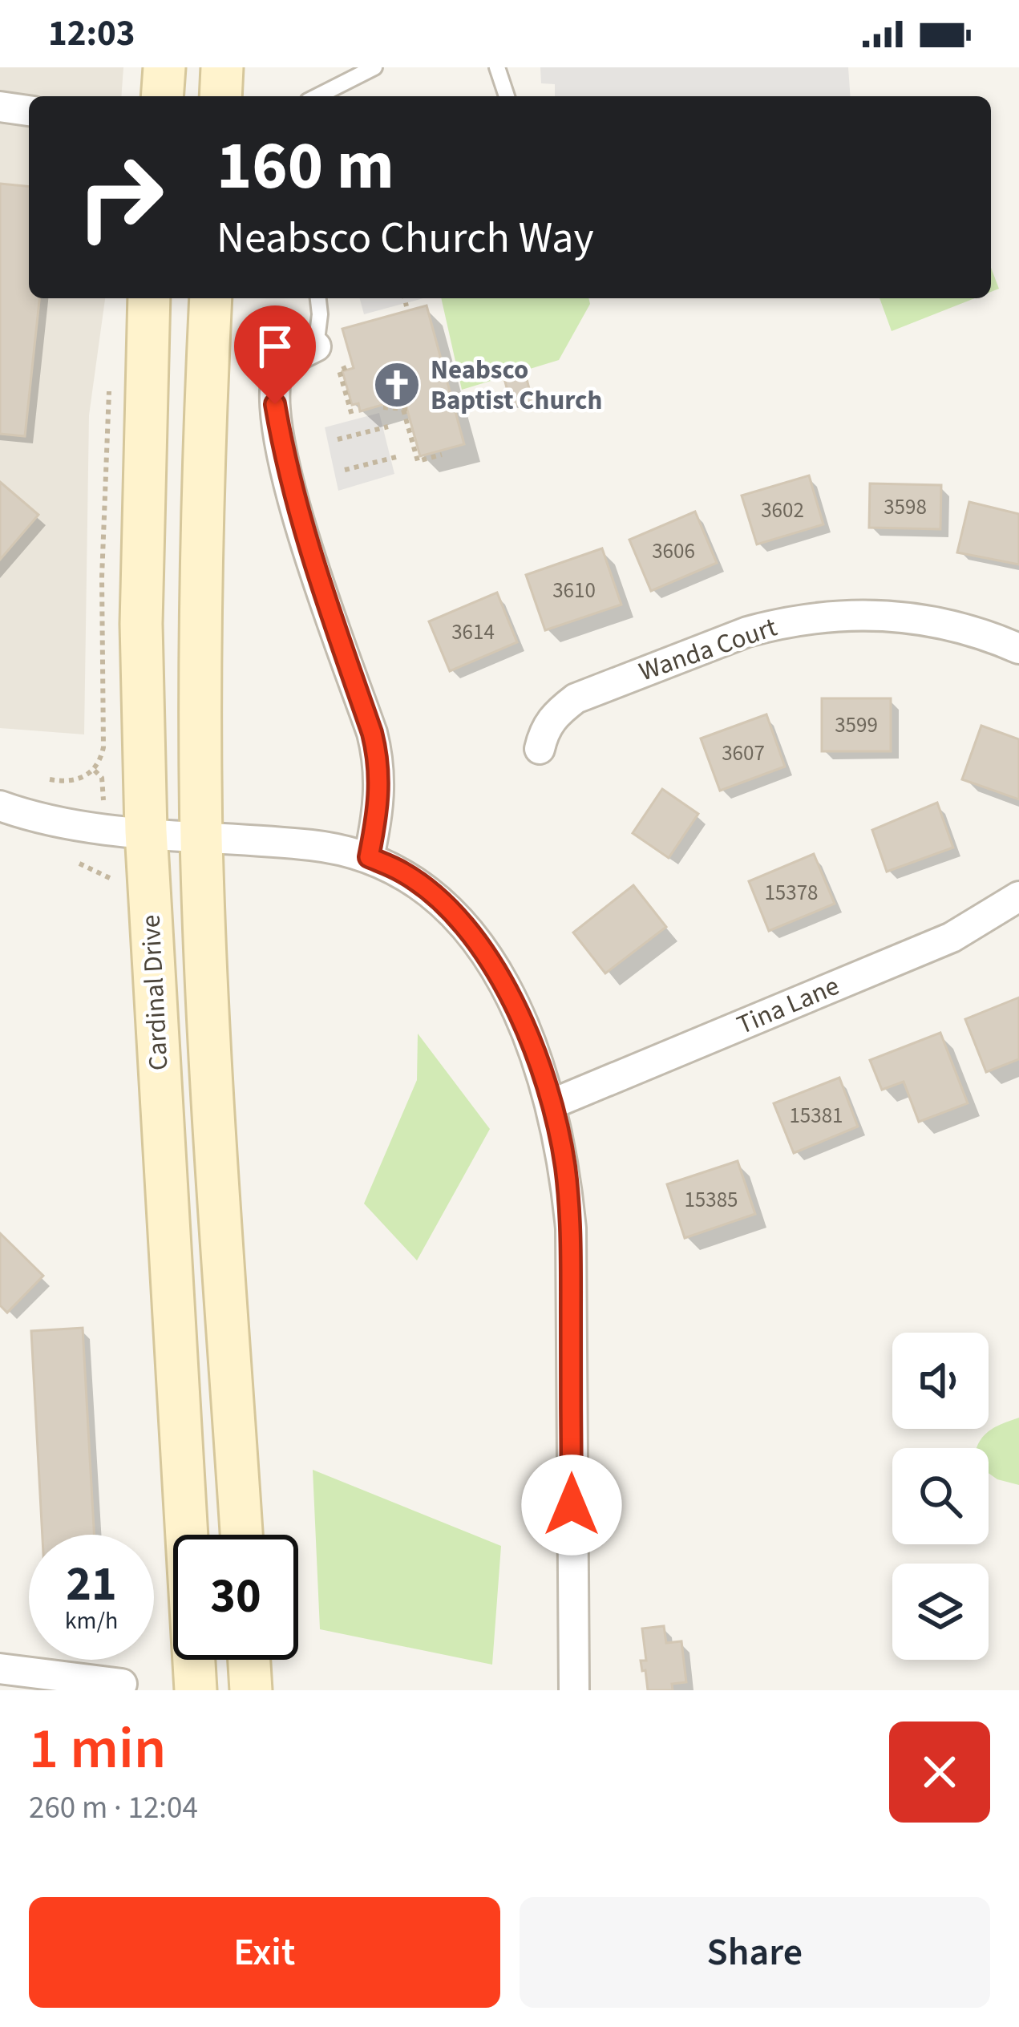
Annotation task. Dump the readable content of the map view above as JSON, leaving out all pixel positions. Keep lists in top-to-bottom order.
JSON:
{
  "streets": {
    "main road": ["Cardinal Drive"],
    "street": ["Wanda Court", "Tina Lane"]
  },
  "places": {
    "church": ["Neabsco Baptist Church"]
  },
  "house_numbers": [
    "3598",
    "3602",
    "3606",
    "3610",
    "3614",
    "3599",
    "3607",
    "15378",
    "15381",
    "15385"
  ],
  "page": {
    "status": "12:03",
    "turn": ["160 m", "Neabsco Church Way"],
    "speed": "21 km/h",
    "limit": "30",
    "heading": ["1 min", "260 m · 12:04"],
    "buttons": ["Exit", "Share"]
  }
}
